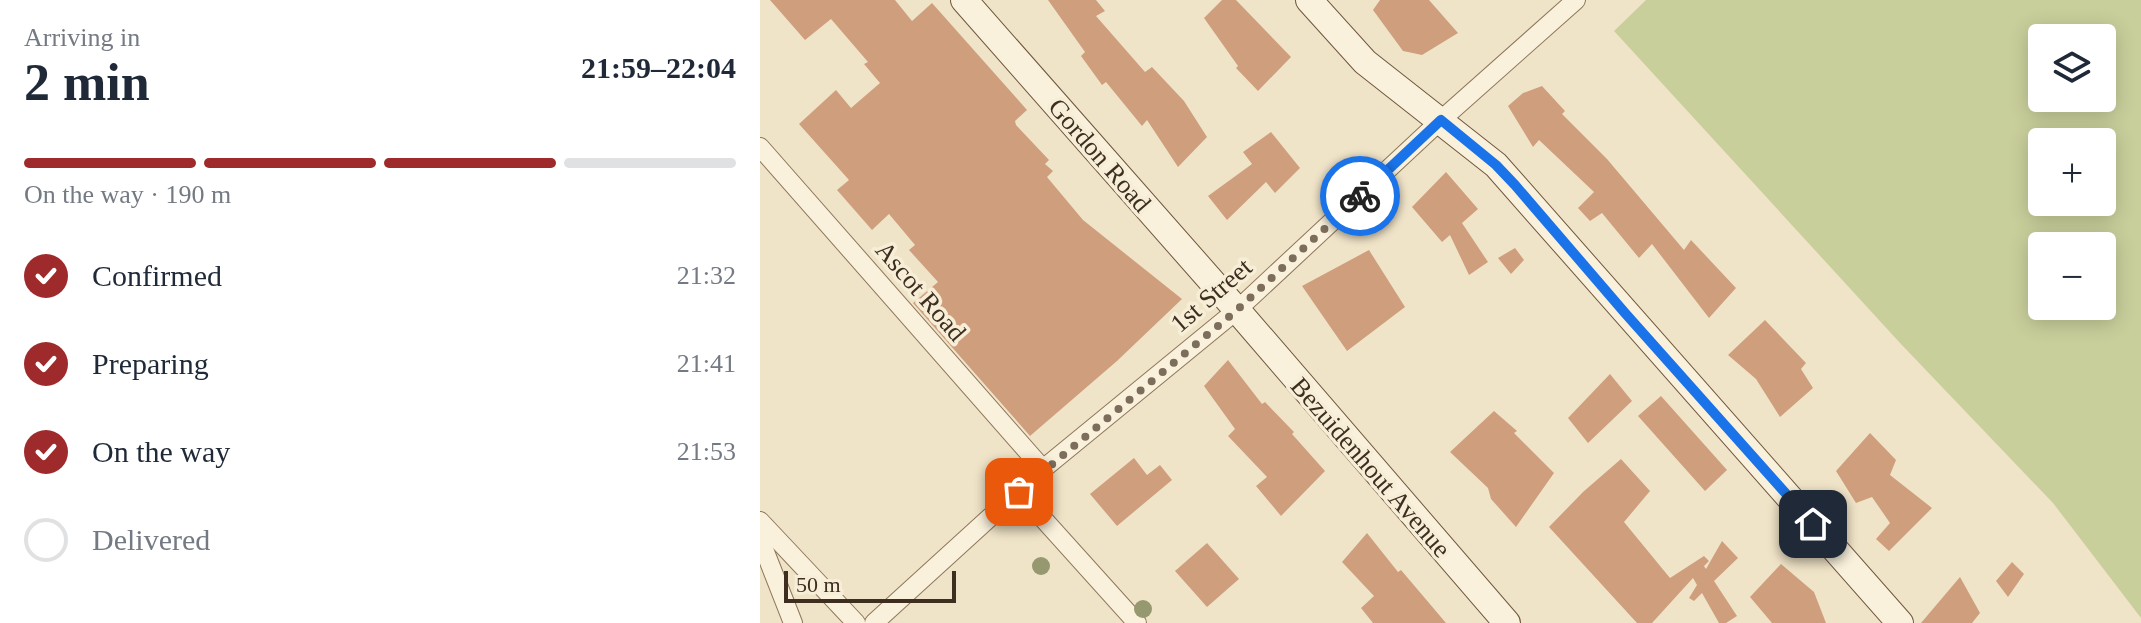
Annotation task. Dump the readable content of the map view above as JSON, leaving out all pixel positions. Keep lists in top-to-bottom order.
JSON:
{
  "streets": {
    "street": [
      "Gordon Road",
      "Ascot Road",
      "1st Street",
      "Bezuidenhout Avenue"
    ]
  },
  "crossings": [
    ["Gordon Road", "1st Street"],
    ["Gordon Road", "Bezuidenhout Avenue"],
    ["Ascot Road", "1st Street"],
    ["1st Street", "Bezuidenhout Avenue"]
  ],
  "scale_bar": "50 m",
  "page": {
    "heading": ["2 min", "Arriving in", "21:59–22:04"],
    "map_buttons": ["+", "−"],
    "bar": "On the way · 190 m",
    "list": [
      ["Confirmed", "21:32"],
      ["Preparing", "21:41"],
      ["On the way", "21:53"],
      "Delivered"
    ],
    "scale": "50 m"
  }
}
